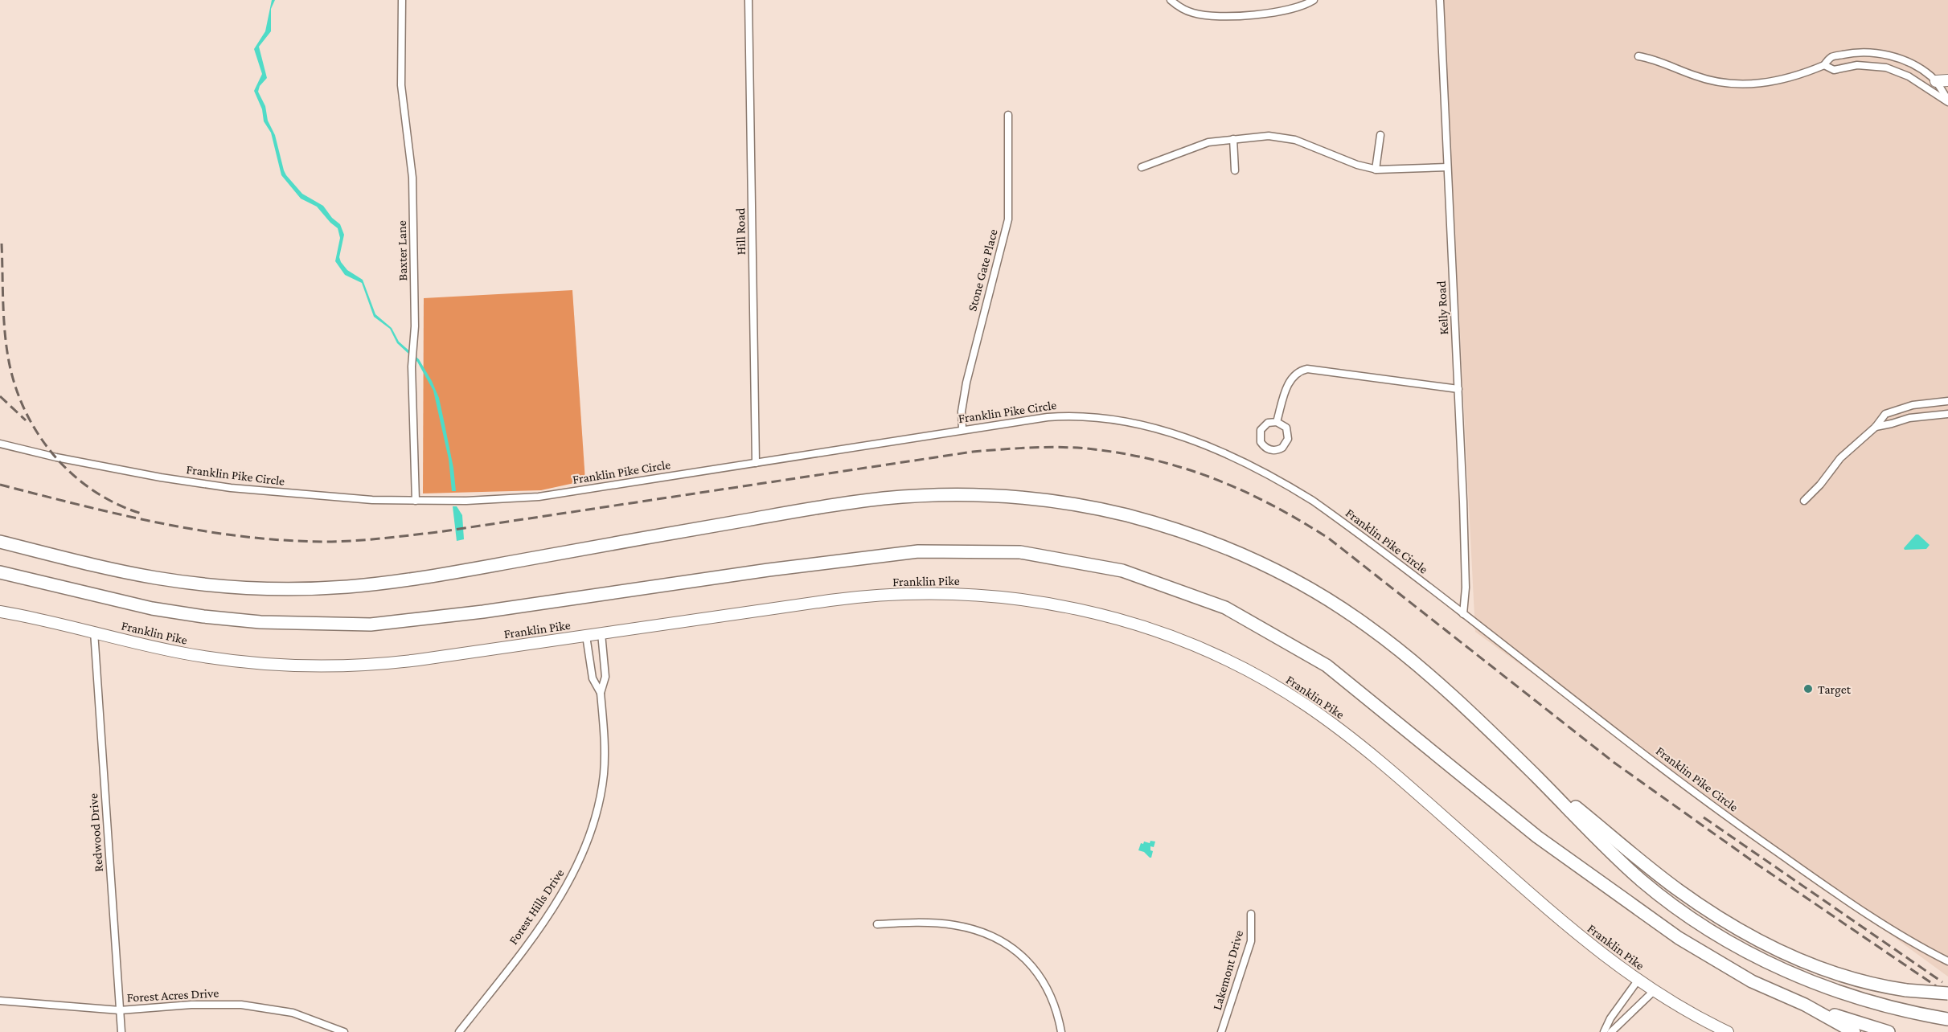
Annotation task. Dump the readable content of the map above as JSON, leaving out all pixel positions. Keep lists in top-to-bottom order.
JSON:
{
  "streets": {
    "main road": ["Franklin Pike"],
    "street": [
      "Hill Road",
      "Baxter Lane",
      "Stone Gate Place",
      "Kelly Road",
      "Franklin Pike Circle",
      "Redwood Drive",
      "Forest Hills Drive",
      "Lakemont Drive",
      "Forest Acres Drive"
    ]
  },
  "crossings": [
    ["Hill Road", "Franklin Pike Circle"],
    ["Baxter Lane", "Franklin Pike Circle"],
    ["Stone Gate Place", "Franklin Pike Circle"],
    ["Kelly Road", "Franklin Pike Circle"],
    ["Franklin Pike", "Redwood Drive"],
    ["Franklin Pike", "Forest Hills Drive"],
    ["Redwood Drive", "Forest Acres Drive"]
  ],
  "places": ["Target"]
}
